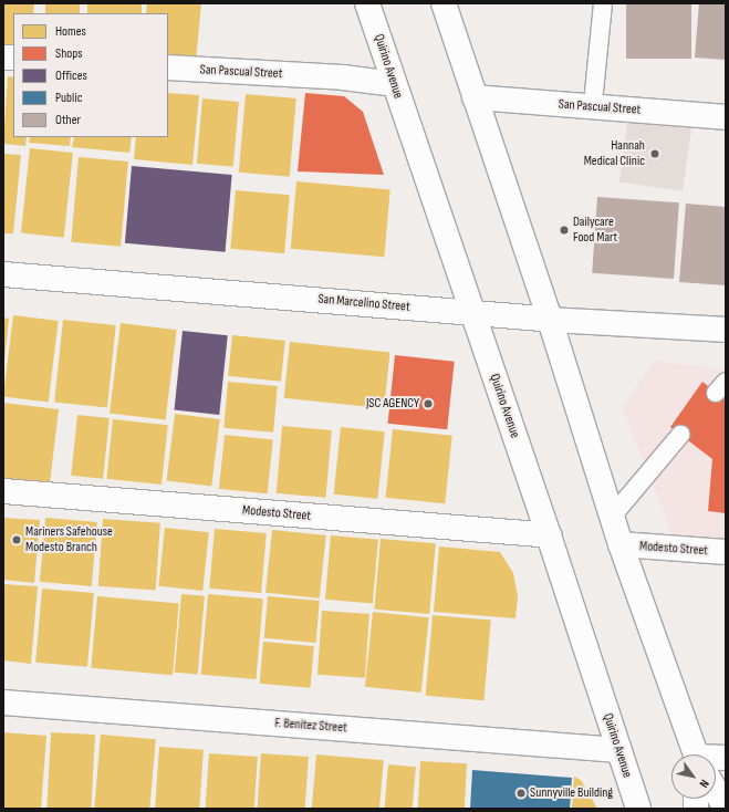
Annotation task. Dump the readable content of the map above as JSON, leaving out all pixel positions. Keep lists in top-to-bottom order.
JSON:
{
  "streets": {
    "main road": [
      "Quirino Avenue",
      "San Pascual Street",
      "San Marcelino Street",
      "Modesto Street",
      "F. Benitez Street"
    ]
  },
  "crossings": [
    ["Quirino Avenue", "San Pascual Street"],
    ["Quirino Avenue", "San Marcelino Street"],
    ["Quirino Avenue", "Modesto Street"],
    ["Quirino Avenue", "F. Benitez Street"]
  ],
  "places": [
    "Hannah Medical Clinic",
    "Dailycare Food Mart",
    "JSC AGENCY",
    "Mariners Safehouse Modesto Branch",
    "Sunnyville Building"
  ],
  "legend": [
    "Homes",
    "Shops",
    "Offices",
    "Public",
    "Other"
  ],
  "north": "bottom right"
}
